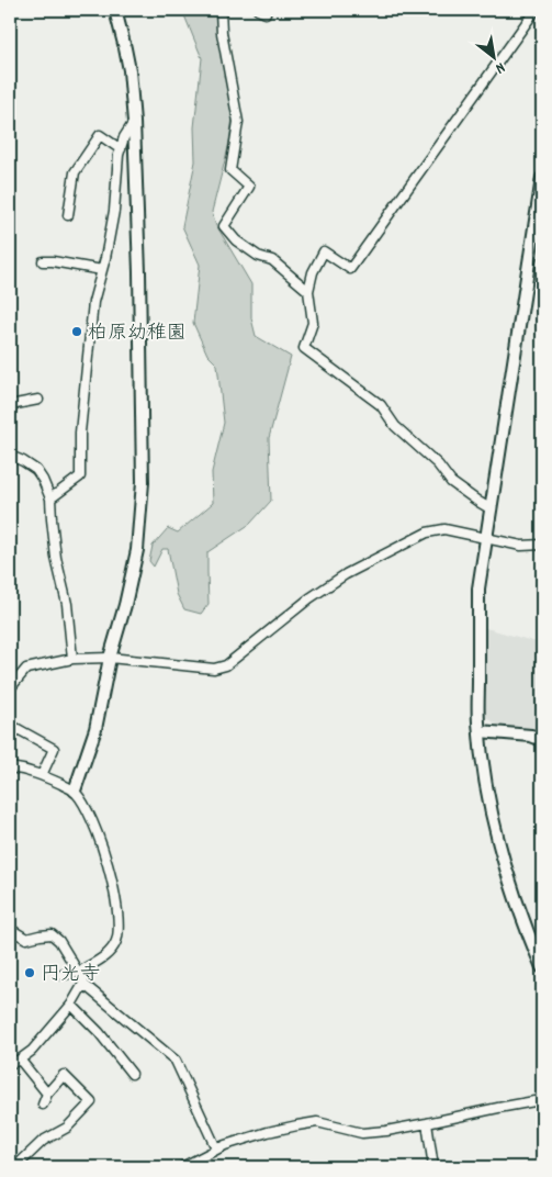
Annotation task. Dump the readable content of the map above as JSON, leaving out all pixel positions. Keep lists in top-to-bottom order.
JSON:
{
  "places": ["柏原幼稚園", "円光寺"],
  "north": "bottom right"
}
